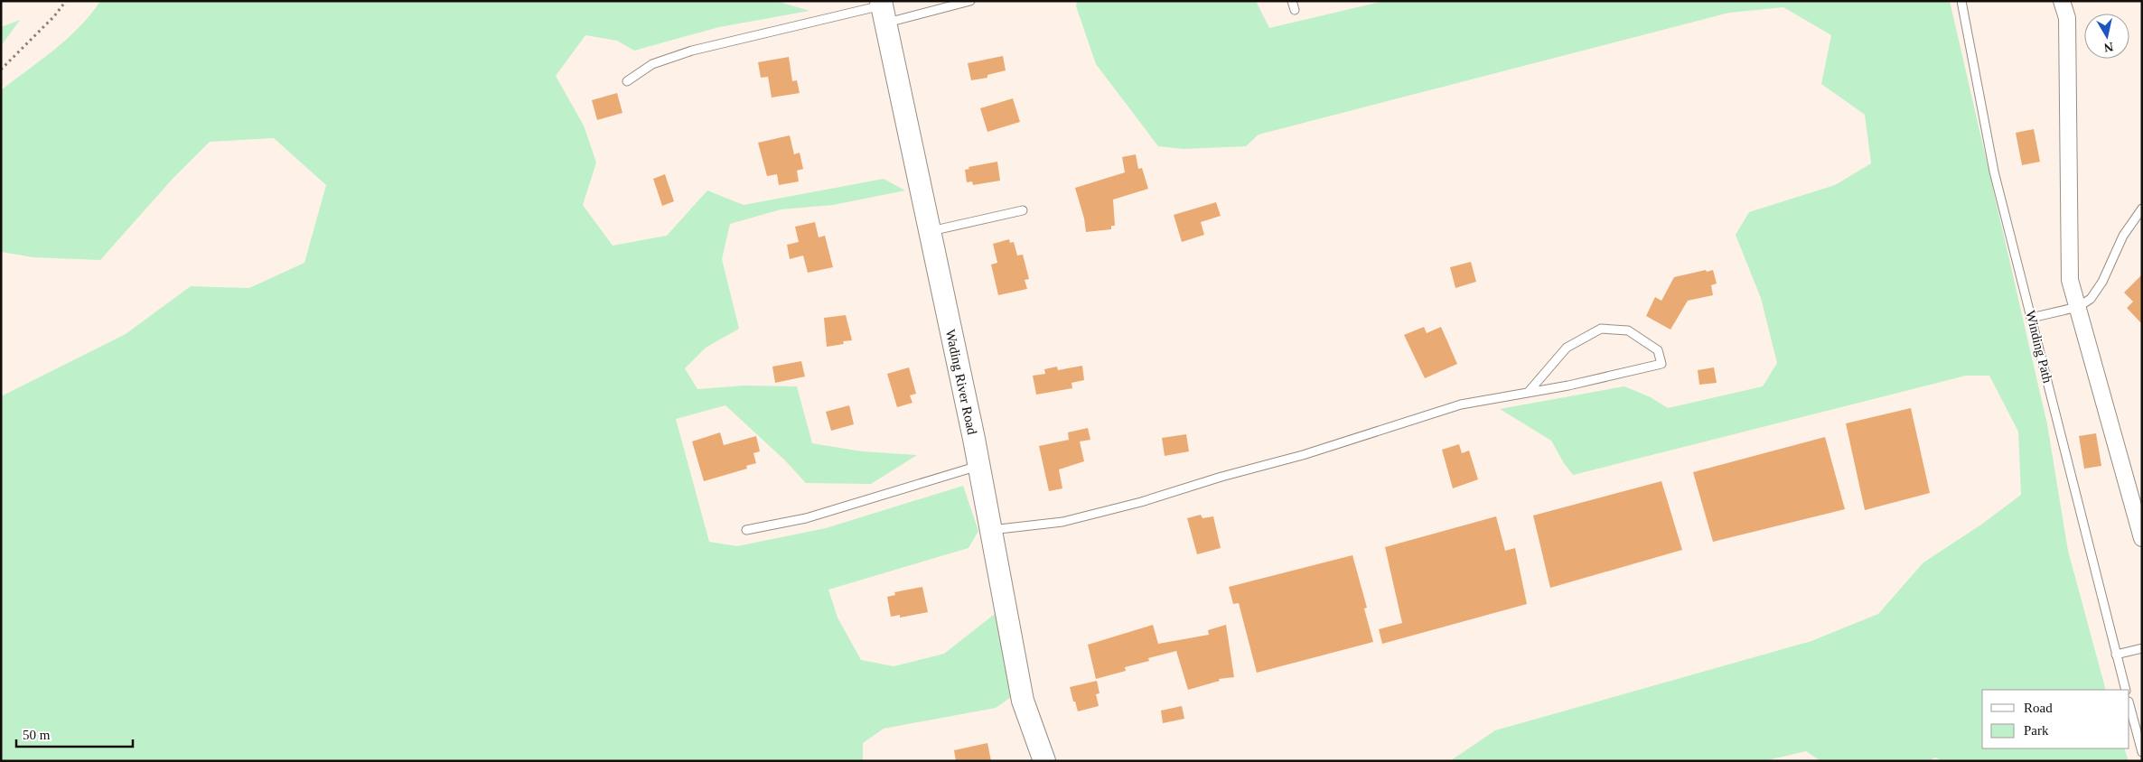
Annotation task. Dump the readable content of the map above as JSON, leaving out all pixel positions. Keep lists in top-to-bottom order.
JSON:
{
  "streets": {
    "main road": ["Wading River Road"],
    "lane": ["Winding Path"]
  },
  "legend": ["Road", "Park"],
  "scale_bar": "50 m",
  "north": "bottom"
}
